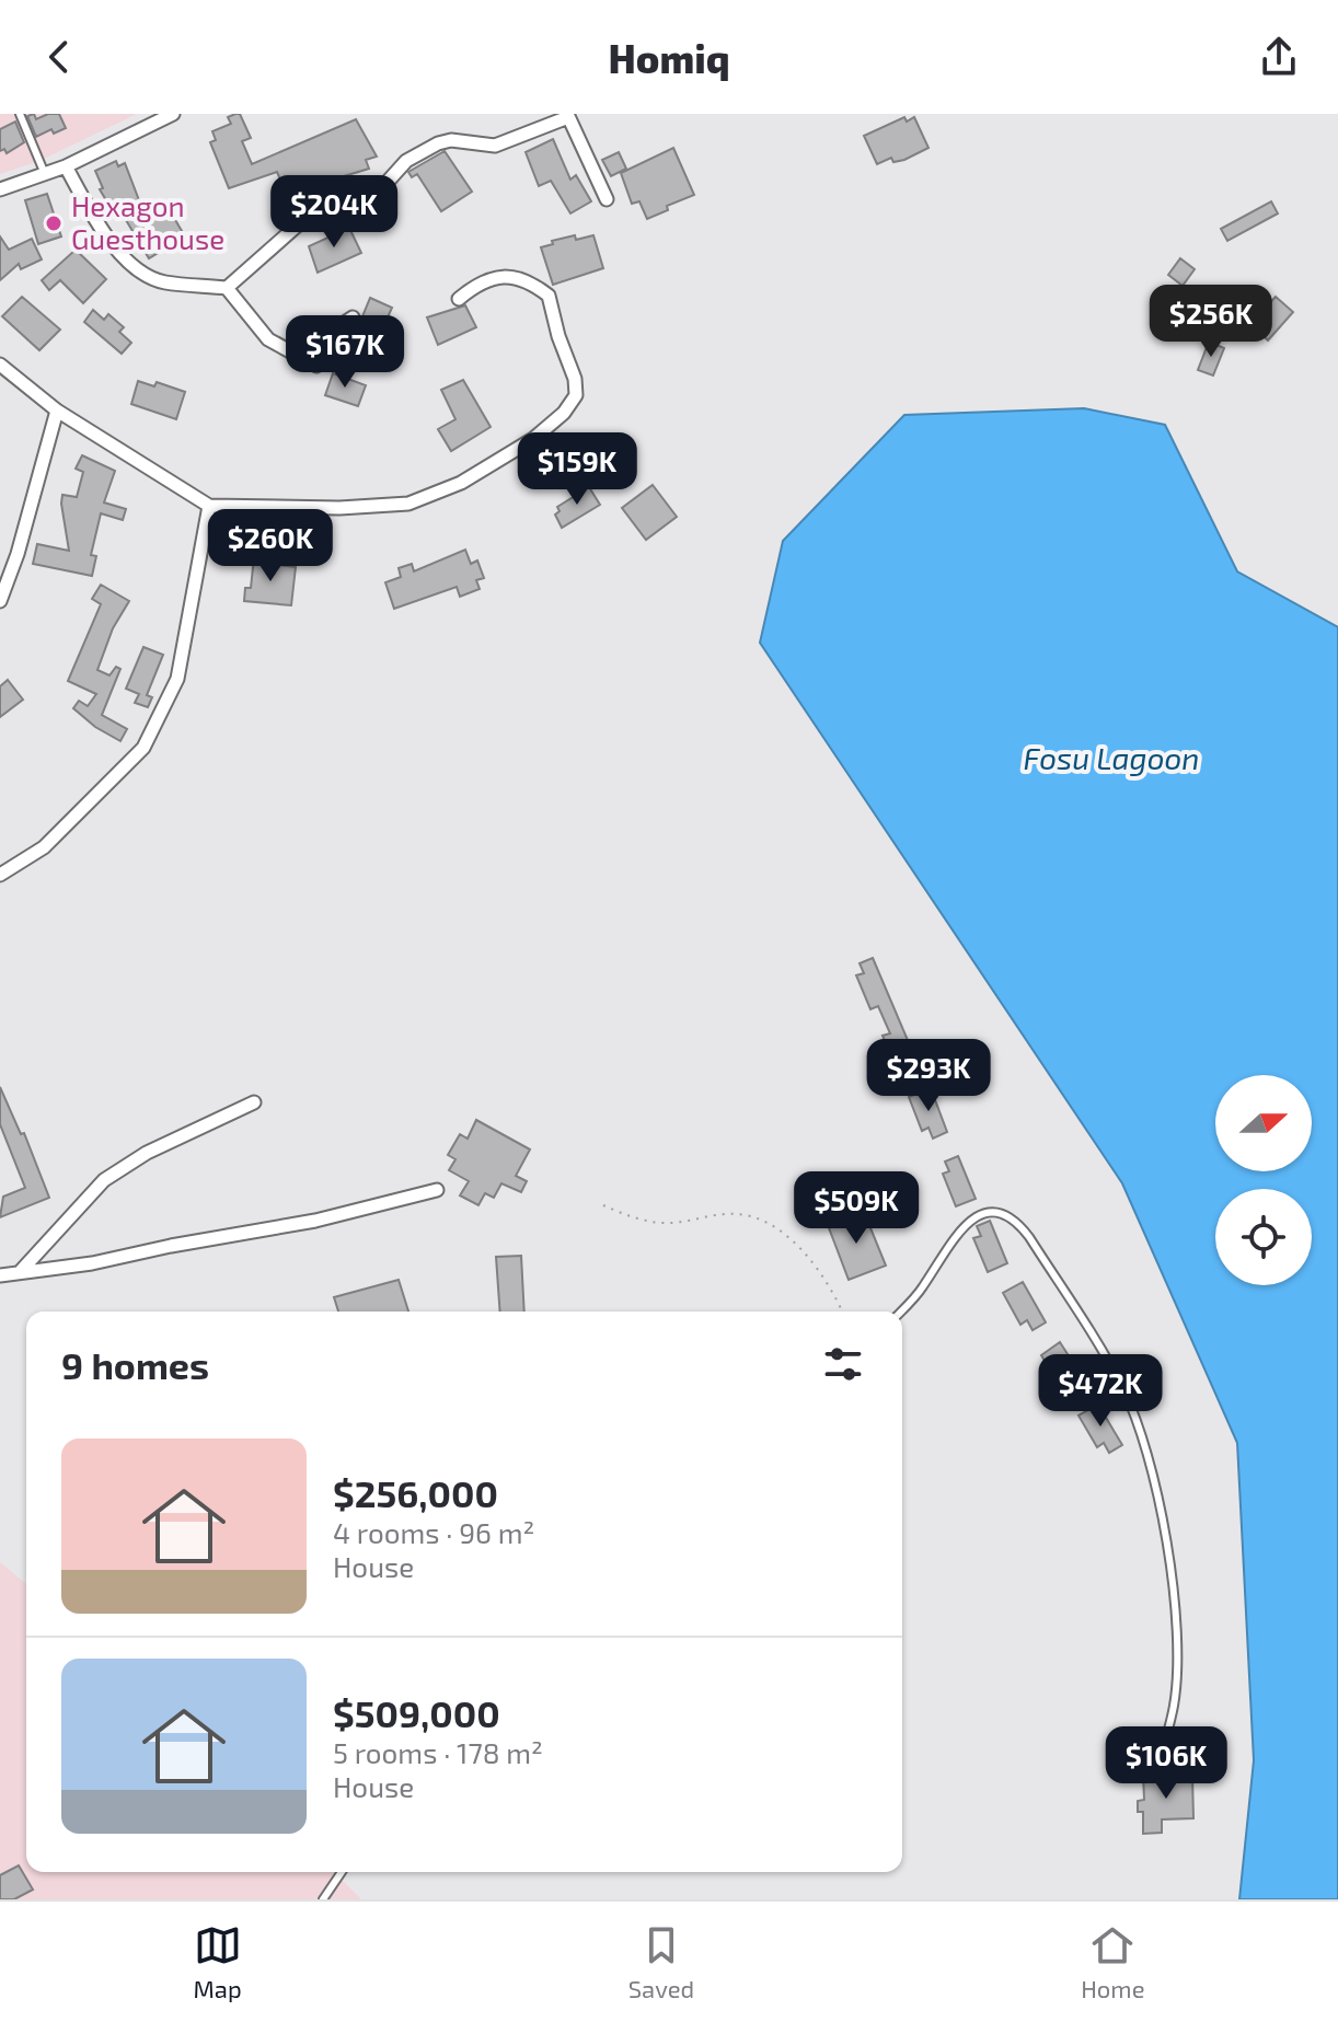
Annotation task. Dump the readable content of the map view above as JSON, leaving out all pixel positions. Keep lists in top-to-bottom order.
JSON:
{
  "water": ["Fosu Lagoon"],
  "places": ["Hexagon Guesthouse"],
  "north": "right",
  "page": {
    "header": "Homiq",
    "price": [
      "$204K",
      "$256K",
      "$167K",
      "$159K",
      "$260K",
      "$293K",
      "$509K",
      "$472K",
      "$106K"
    ],
    "heading": "9 homes",
    "list": [
      {
        "name": "$256,000",
        "note": "4 rooms · 96 m² · House"
      },
      {
        "name": "$509,000",
        "note": "5 rooms · 178 m² · House"
      }
    ],
    "tabs": ["Map", "Saved", "Home"]
  }
}
